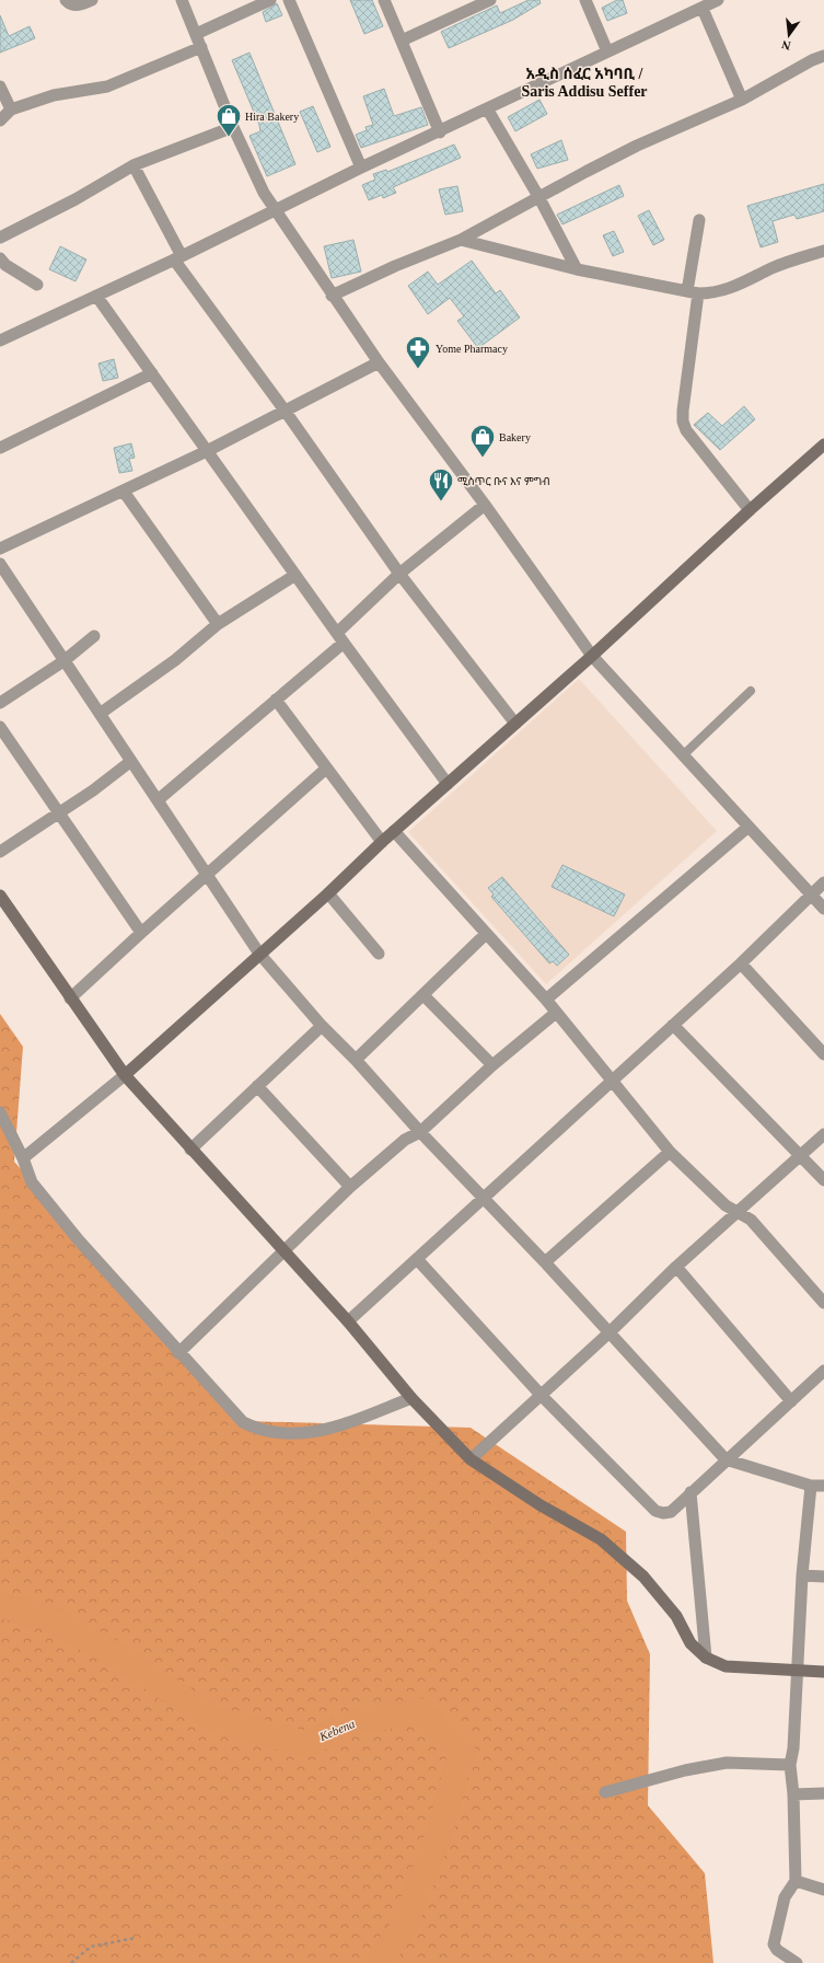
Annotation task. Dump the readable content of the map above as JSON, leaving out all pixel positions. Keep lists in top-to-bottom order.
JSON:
{
  "districts": ["አዲስ ሰፈር አካባቢ / Saris Addisu Seffer"],
  "water": ["Kebena"],
  "places": {
    "shop": ["Hira Bakery", "Bakery"],
    "pharmacy": ["Yome Pharmacy"],
    "restaurant": ["ሚስጥር ቡና እና ምግብ"]
  },
  "north": "bottom"
}
